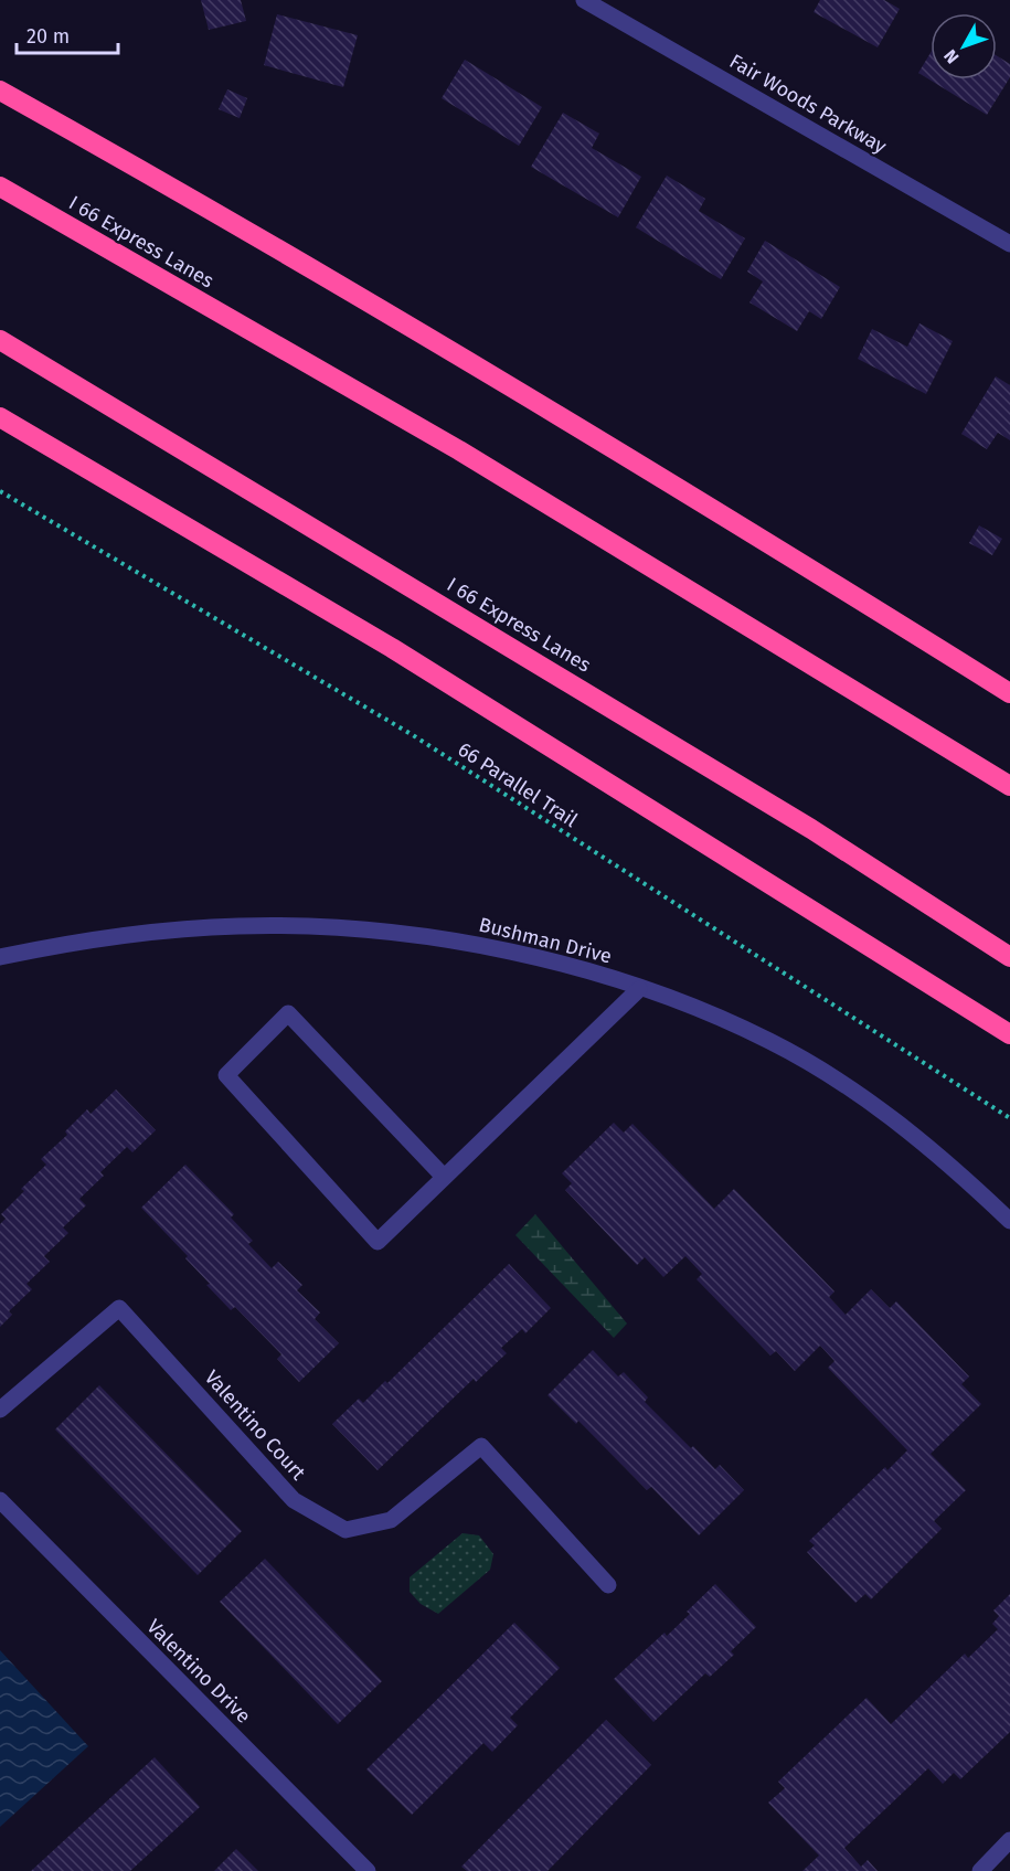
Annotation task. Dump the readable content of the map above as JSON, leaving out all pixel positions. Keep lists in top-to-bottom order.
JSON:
{
  "streets": {
    "highway": ["I 66 Express Lanes"],
    "street": [
      "Fair Woods Parkway",
      "Bushman Drive",
      "Valentino Court",
      "Valentino Drive"
    ],
    "path": ["66 Parallel Trail"]
  },
  "scale_bar": "20 m",
  "north": "bottom left"
}
